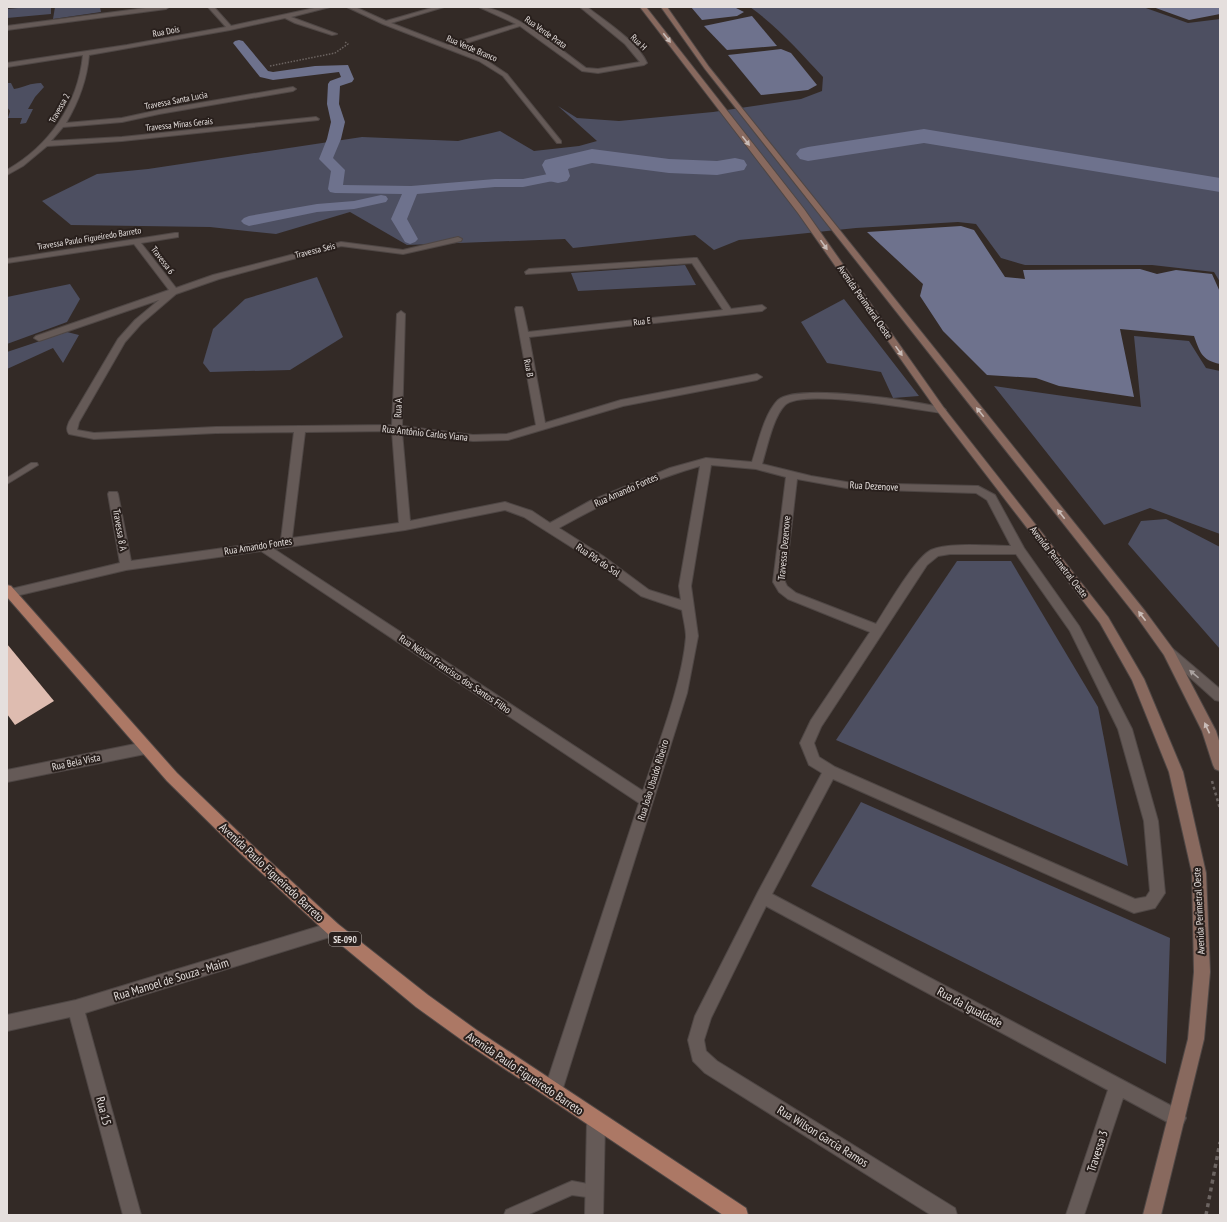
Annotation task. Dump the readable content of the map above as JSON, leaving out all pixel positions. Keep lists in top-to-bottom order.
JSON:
{
  "streets": {
    "main road": ["Avenida Perimetral Oeste", "Avenida Paulo Figueiredo Barreto", "SE-090"],
    "street": [
      "Rua Dois",
      "Rua Verde Prata",
      "Rua H",
      "Rua Verde Branco",
      "Travessa Santa Lucia",
      "Travessa 2",
      "Travessa Minas Gerais",
      "Travessa Paulo Figueiredo Barreto",
      "Travessa Seis",
      "Travessa 6",
      "Rua E",
      "Rua B",
      "Rua A",
      "Rua Antônio Carlos Viana",
      "Rua Dezenove",
      "Rua Amando Fontes",
      "Travessa 8 A",
      "Travessa Dezenove",
      "Rua Pôr do Sol",
      "Rua Nélson Francisco dos Santos Filho",
      "Rua Bela Vista",
      "Rua João Ubaldo Ribeiro",
      "Rua Manoel de Souza - Maim",
      "Rua da Igualdade",
      "Rua 15",
      "Rua Wilson Garcia Ramos",
      "Travessa 3"
    ]
  },
  "crossings": [
    ["Rua Dois", "Travessa 2"],
    ["Rua Verde Prata", "Rua H"],
    ["Travessa Santa Lucia", "Travessa 2"],
    ["Travessa 2", "Travessa Minas Gerais"],
    ["Travessa Paulo Figueiredo Barreto", "Travessa 6"],
    ["Travessa Seis", "Travessa 6"],
    ["Travessa Seis", "Rua Antônio Carlos Viana"],
    ["Avenida Perimetral Oeste", "Rua da Igualdade"],
    ["Rua E", "Rua B"],
    ["Rua B", "Rua Antônio Carlos Viana"],
    ["Rua A", "Rua Antônio Carlos Viana"],
    ["Rua A", "Rua Amando Fontes"],
    ["Rua Dezenove", "Rua Amando Fontes"],
    ["Rua Dezenove", "Travessa Dezenove"],
    ["Rua Dezenove", "Rua João Ubaldo Ribeiro"],
    ["Rua Amando Fontes", "Travessa 8 A"],
    ["Rua Amando Fontes", "Rua Pôr do Sol"],
    ["Rua Amando Fontes", "Rua Nélson Francisco dos Santos Filho"],
    ["Rua Amando Fontes", "Rua João Ubaldo Ribeiro"],
    ["Rua Amando Fontes", "Avenida Paulo Figueiredo Barreto"],
    ["Rua Pôr do Sol", "Rua João Ubaldo Ribeiro"],
    ["Rua Nélson Francisco dos Santos Filho", "Rua João Ubaldo Ribeiro"],
    ["Rua Bela Vista", "Avenida Paulo Figueiredo Barreto"],
    ["Rua João Ubaldo Ribeiro", "Avenida Paulo Figueiredo Barreto"],
    ["Avenida Paulo Figueiredo Barreto", "Rua Manoel de Souza - Maim"],
    ["Rua Manoel de Souza - Maim", "Rua 15"],
    ["Rua da Igualdade", "Rua Wilson Garcia Ramos"],
    ["Rua da Igualdade", "Travessa 3"]
  ]
}
